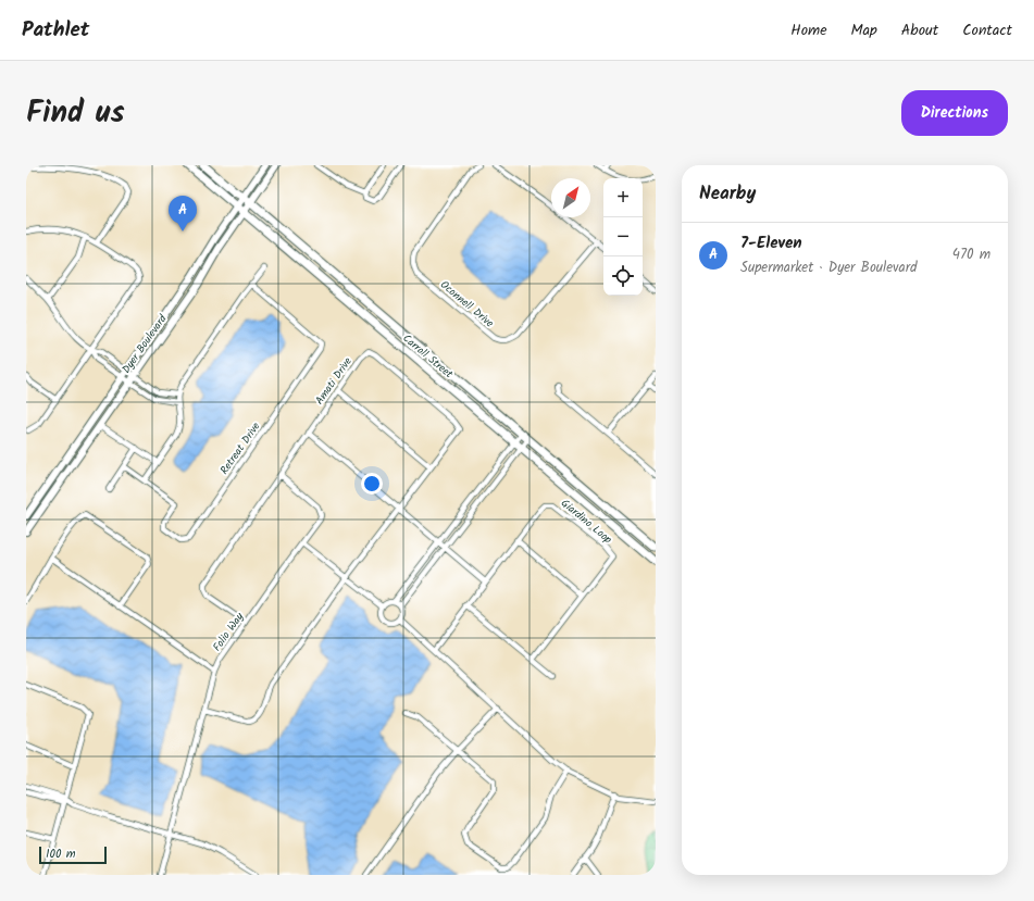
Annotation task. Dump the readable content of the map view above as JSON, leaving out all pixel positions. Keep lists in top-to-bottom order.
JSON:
{
  "streets": {
    "main road": ["Dyer Boulevard", "Carroll Street"],
    "street": [
      "Oconnell Drive",
      "Amati Drive",
      "Retreat Drive",
      "Giardino Loop",
      "Folio Way"
    ]
  },
  "crossings": [
    ["Dyer Boulevard", "Carroll Street"],
    ["Amati Drive", "Folio Way"]
  ],
  "scale_bar": "100 m",
  "north": "top right",
  "page": {
    "header": "Pathlet",
    "nav": [
      "Home",
      "Map",
      "About",
      "Contact"
    ],
    "title": "Find us",
    "buttons": "Directions",
    "heading": "Nearby",
    "map_buttons": ["+", "−"],
    "pins": "A",
    "list": [
      {
        "mark": "A",
        "name": "7-Eleven",
        "note": "Supermarket · Dyer Boulevard",
        "value": "470 m"
      }
    ],
    "scale": "100 m"
  }
}
